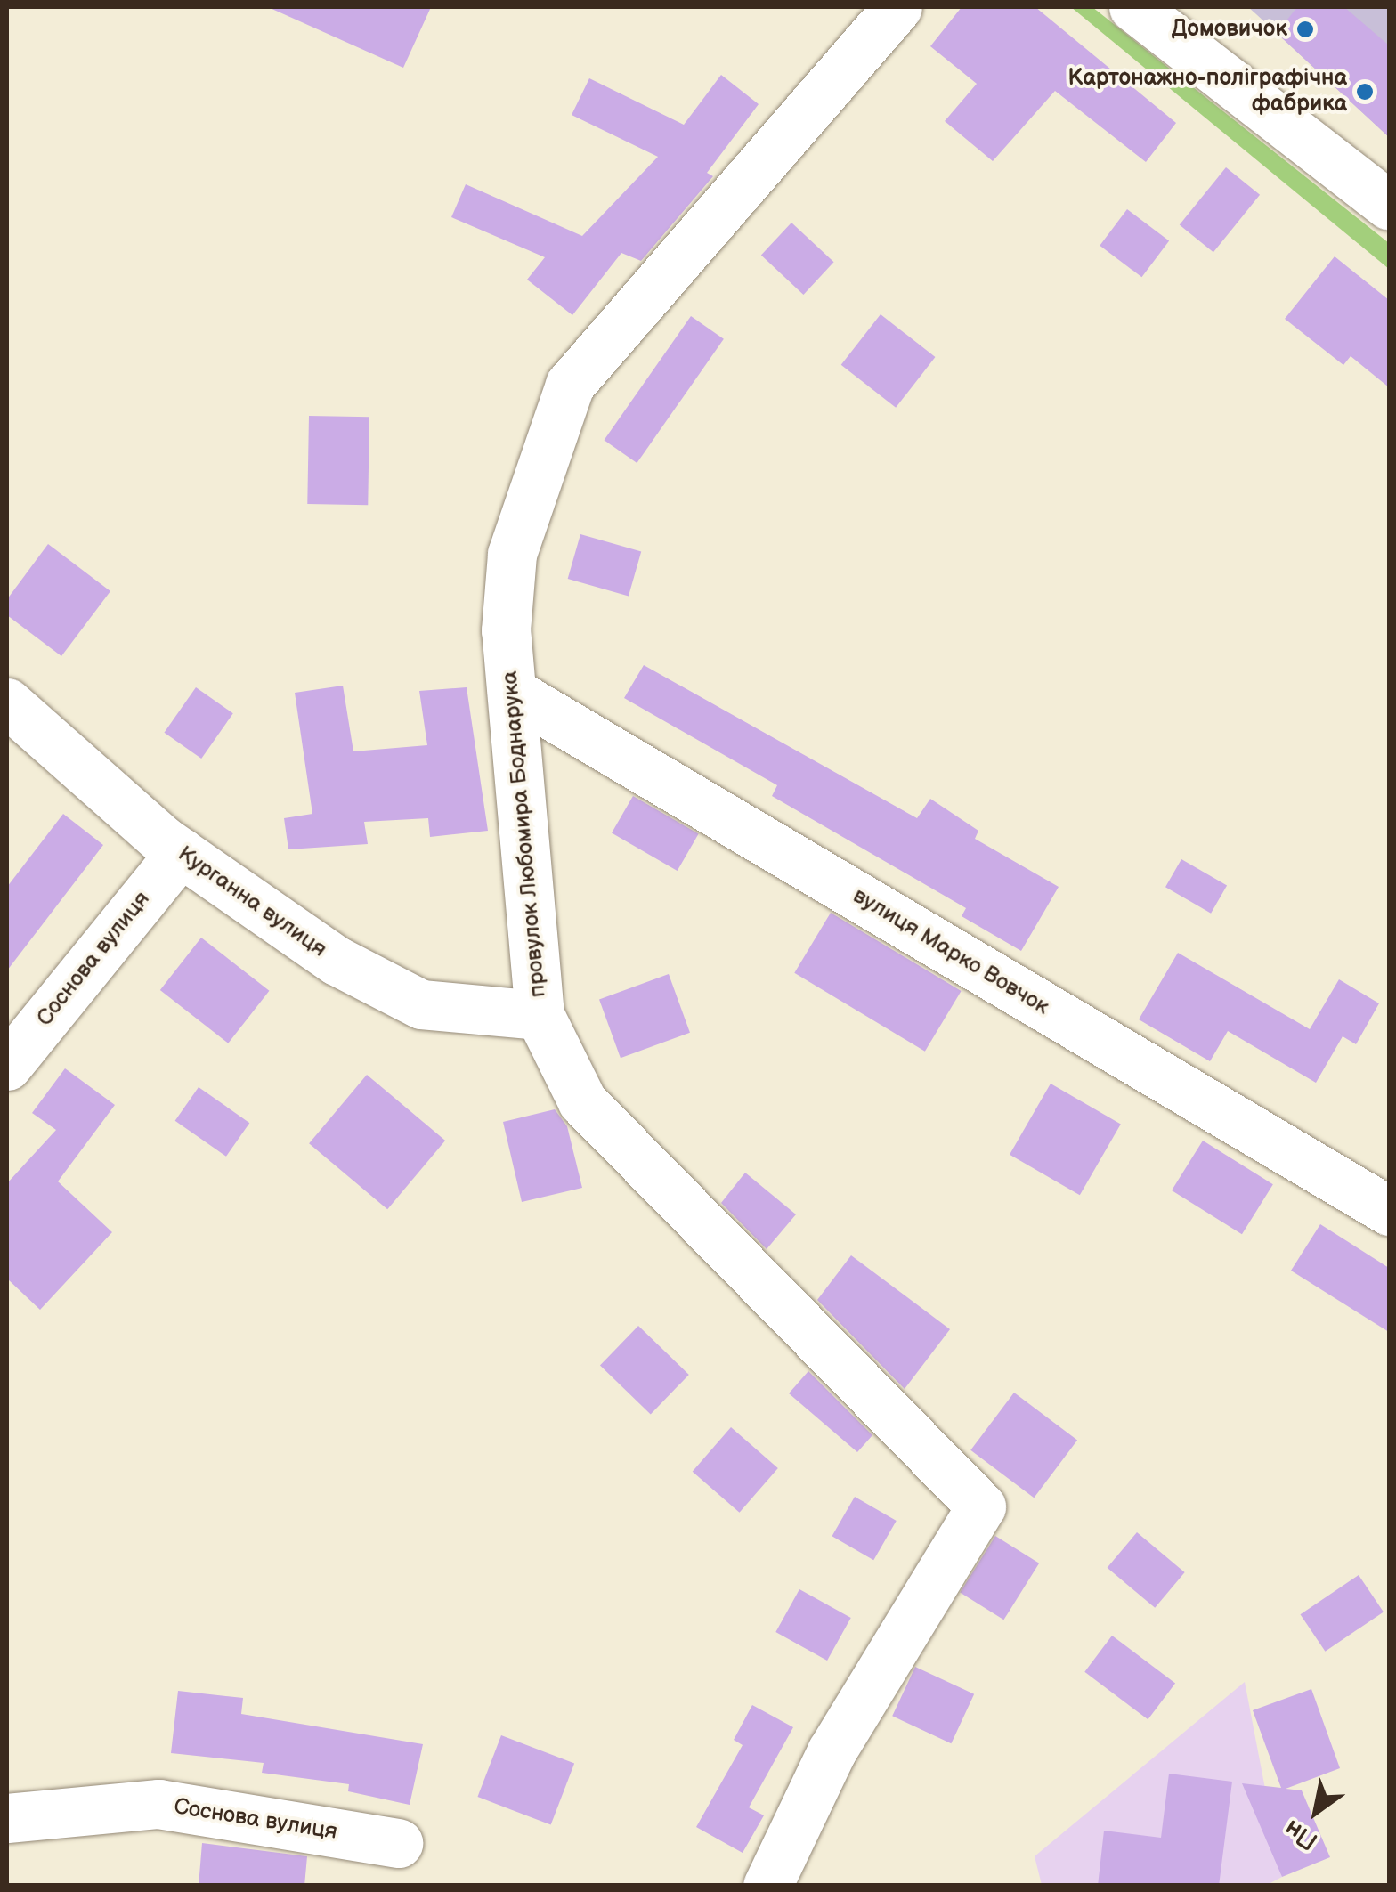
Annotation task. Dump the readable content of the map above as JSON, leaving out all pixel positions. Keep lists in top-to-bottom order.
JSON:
{
  "streets": {
    "street": [
      "провулок Любомира Боднарука",
      "Курганна вулиця",
      "вулиця Марко Вовчок",
      "Соснова вулиця"
    ]
  },
  "crossings": [
    ["провулок Любомира Боднарука", "Курганна вулиця"],
    ["провулок Любомира Боднарука", "вулиця Марко Вовчок"],
    ["Курганна вулиця", "Соснова вулиця"]
  ],
  "places": ["Домовичок", "Картонажно-поліграфічна фабрика"],
  "north": "bottom left"
}
